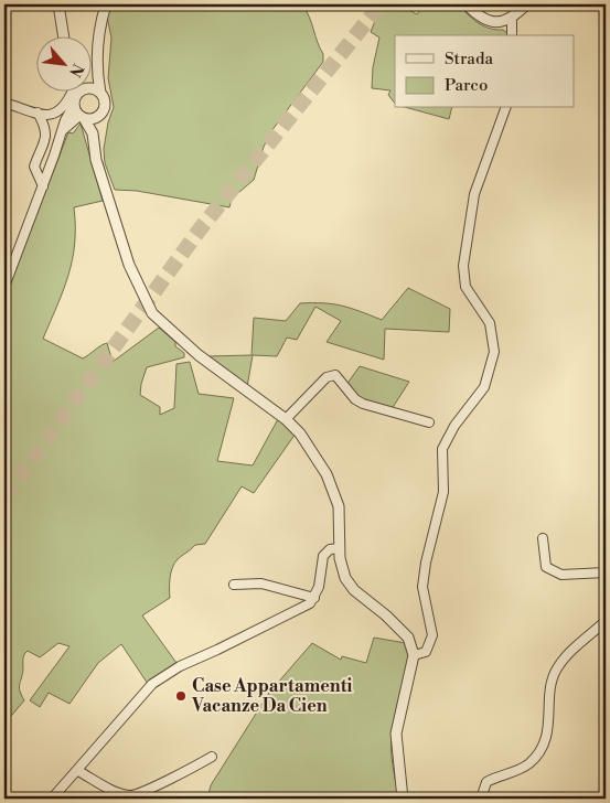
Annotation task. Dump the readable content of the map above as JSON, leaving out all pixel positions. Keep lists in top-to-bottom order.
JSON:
{
  "places": ["Case Appartamenti Vacanze Da Cien"],
  "legend": ["Strada", "Parco"],
  "north": "bottom right"
}
